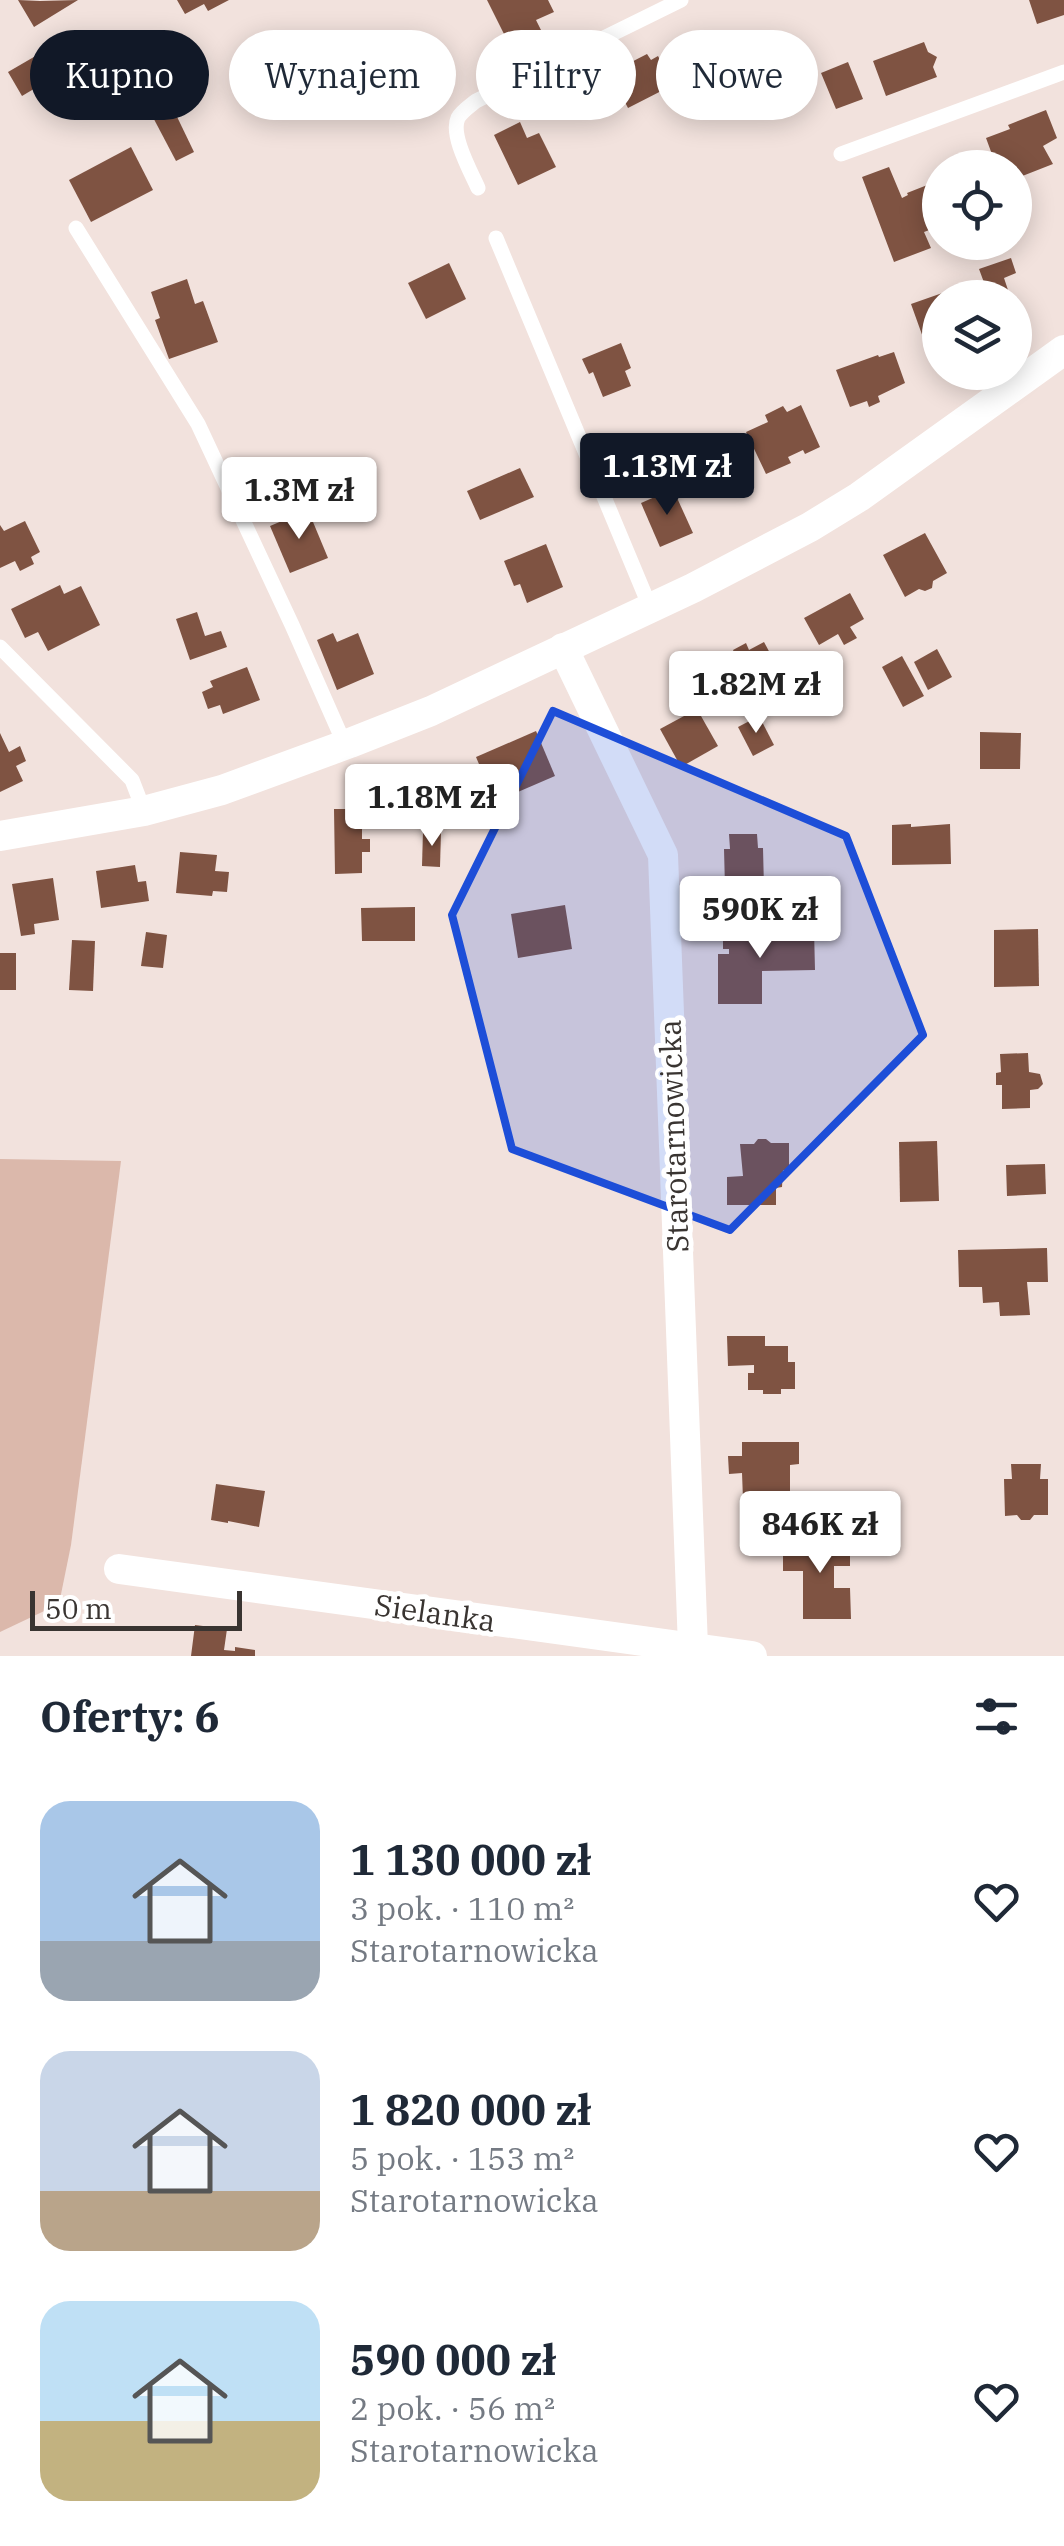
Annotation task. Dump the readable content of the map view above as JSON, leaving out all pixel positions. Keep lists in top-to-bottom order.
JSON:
{
  "streets": {
    "street": ["Starotarnowicka", "Sielanka"]
  },
  "crossings": [
    ["Starotarnowicka", "Sielanka"]
  ],
  "scale_bar": "50 m",
  "page": {
    "chip": [
      "Kupno",
      "Wynajem",
      "Filtry",
      "Nowe"
    ],
    "price": [
      "1.13M zł",
      "1.3M zł",
      "1.82M zł",
      "1.18M zł",
      "590K zł",
      "846K zł"
    ],
    "scale": "50 m",
    "heading": "Oferty: 6",
    "list": [
      {
        "name": "1 130 000 zł",
        "note": "3 pok. · 110 m² · Starotarnowicka"
      },
      {
        "name": "1 820 000 zł",
        "note": "5 pok. · 153 m² · Starotarnowicka"
      },
      {
        "name": "590 000 zł",
        "note": "2 pok. · 56 m² · Starotarnowicka"
      }
    ]
  }
}
